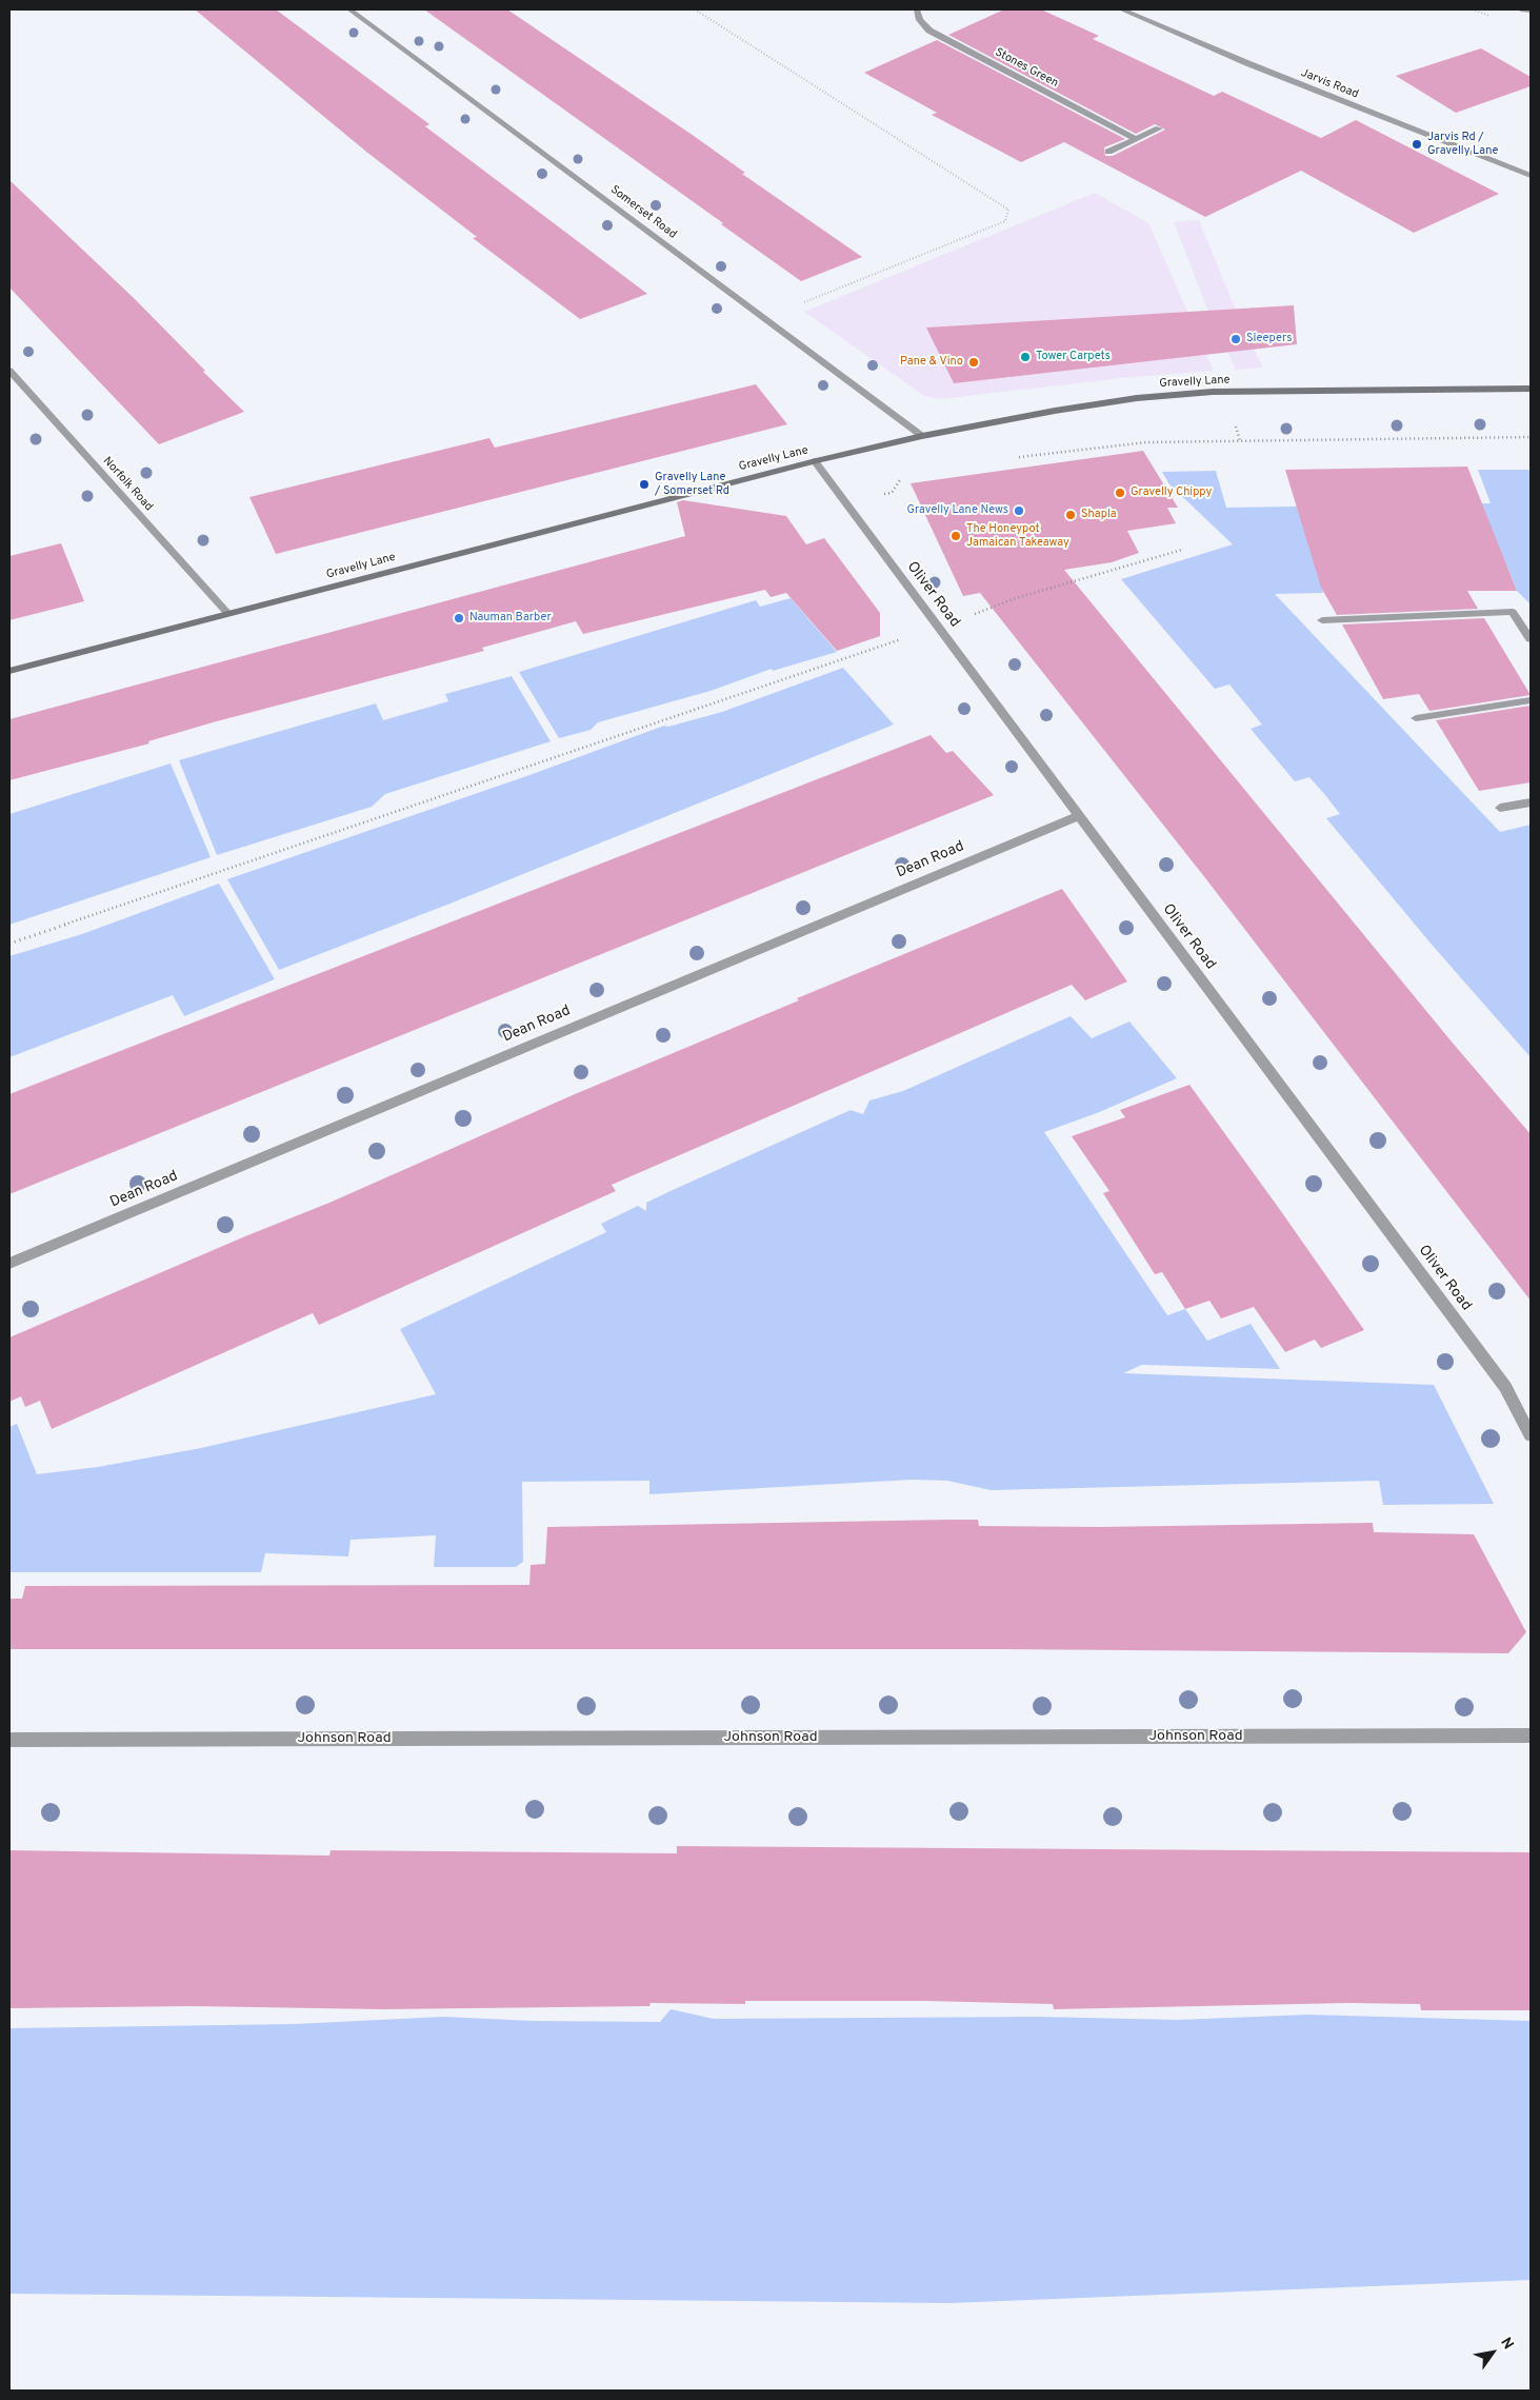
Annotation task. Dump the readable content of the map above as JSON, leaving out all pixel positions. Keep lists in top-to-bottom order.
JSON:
{
  "streets": {
    "main road": ["Gravelly Lane"],
    "street": [
      "Stones Green",
      "Jarvis Road",
      "Somerset Road",
      "Norfolk Road",
      "Oliver Road",
      "Dean Road",
      "Johnson Road"
    ]
  },
  "crossings": [
    ["Somerset Road", "Gravelly Lane"],
    ["Gravelly Lane", "Norfolk Road"],
    ["Gravelly Lane", "Oliver Road"],
    ["Oliver Road", "Dean Road"]
  ],
  "places": [
    "Jarvis Rd / Gravelly Lane",
    "Sleepers",
    "Tower Carpets",
    "Pane & Vino",
    "Gravelly Lane / Somerset Rd",
    "Gravelly Chippy",
    "Gravelly Lane News",
    "Shapla",
    "The Honeypot Jamaican Takeaway",
    "Nauman Barber"
  ],
  "north": "top right"
}
